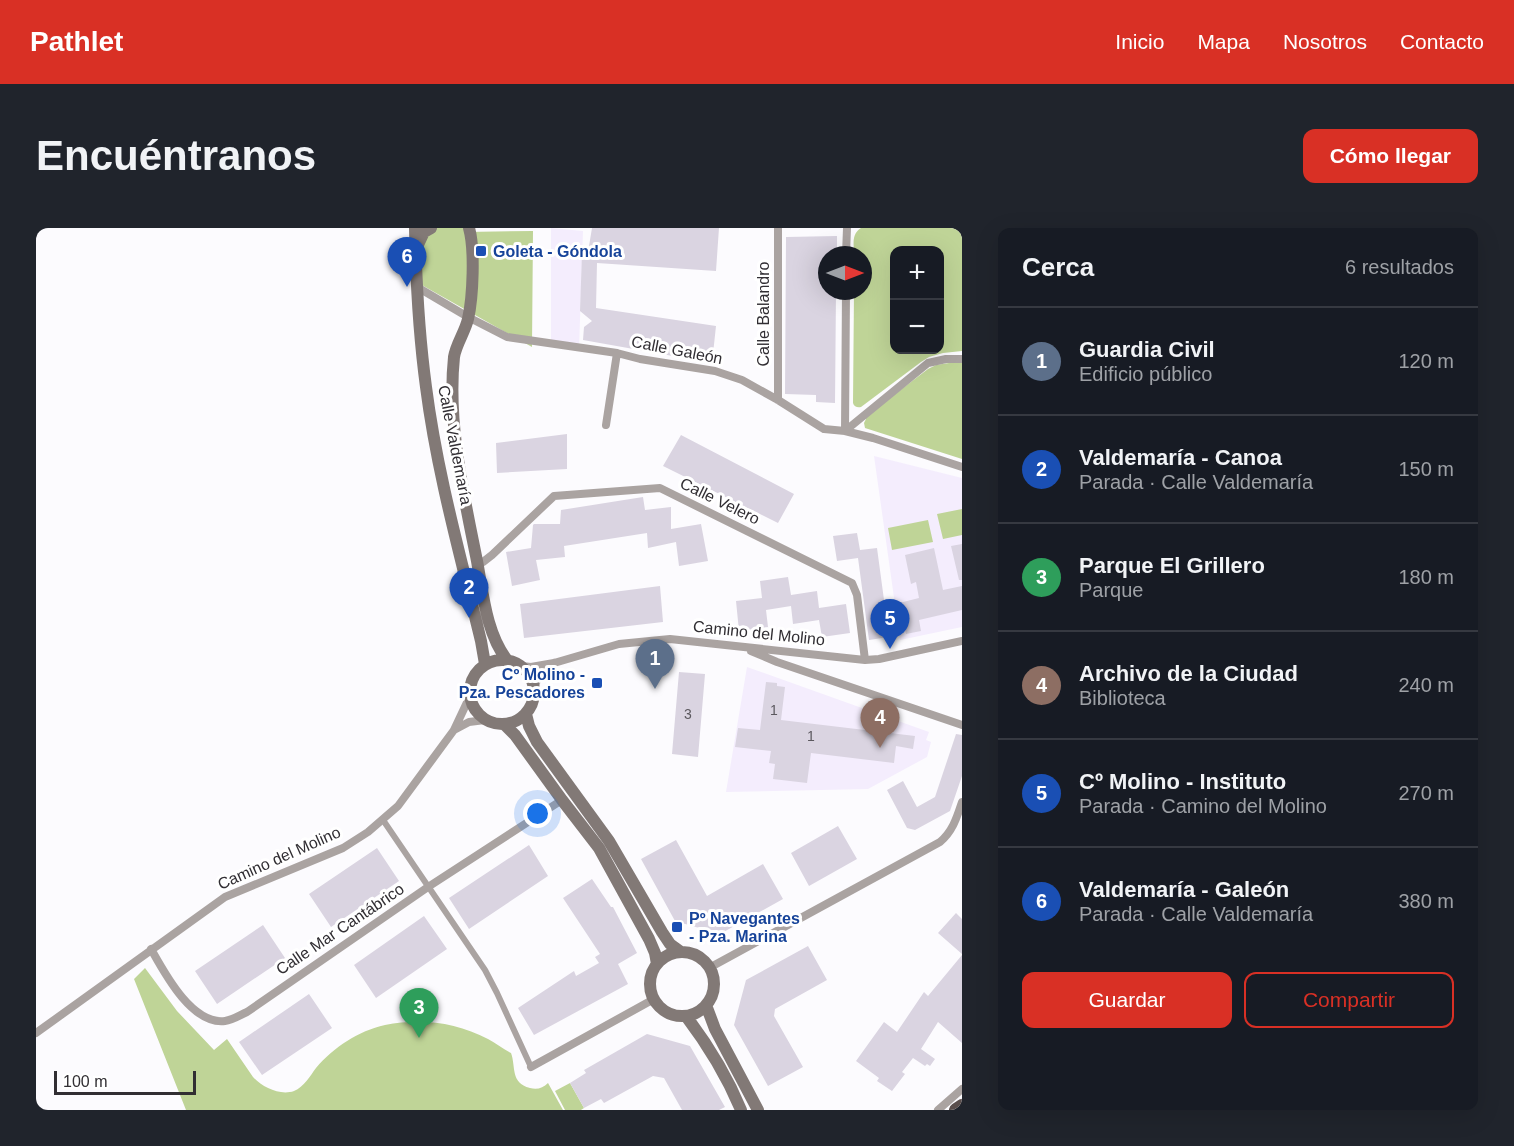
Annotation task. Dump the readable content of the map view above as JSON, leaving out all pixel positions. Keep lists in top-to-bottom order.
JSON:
{
  "streets": {
    "main road": ["Calle Valdemaría"],
    "street": [
      "Calle Balandro",
      "Calle Galeón",
      "Calle Velero",
      "Camino del Molino",
      "Calle Mar Cantábrico"
    ]
  },
  "crossings": [
    ["Calle Balandro", "Calle Galeón"],
    ["Calle Galeón", "Calle Valdemaría"],
    ["Calle Valdemaría", "Calle Velero"],
    ["Calle Valdemaría", "Camino del Molino"],
    ["Calle Velero", "Camino del Molino"],
    ["Camino del Molino", "Calle Mar Cantábrico"]
  ],
  "places": {
    "transit": ["Goleta - Góndola", "Cº Molino - Pza. Pescadores", "Pº Navegantes - Pza. Marina"]
  },
  "house_numbers": ["1", "3", "1"],
  "scale_bar": "100 m",
  "north": "right",
  "page": {
    "header": "Pathlet",
    "nav": [
      "Inicio",
      "Mapa",
      "Nosotros",
      "Contacto"
    ],
    "buttons": [
      "Cómo llegar",
      ["Guardar", "Compartir"]
    ],
    "title": "Encuéntranos",
    "heading": ["Cerca", "6 resultados"],
    "pins": [
      "6",
      "2",
      "5",
      "1",
      "4",
      "3"
    ],
    "map_buttons": ["+", "−"],
    "list": [
      {
        "mark": "1",
        "name": "Guardia Civil",
        "note": "Edificio público",
        "value": "120 m"
      },
      {
        "mark": "2",
        "name": "Valdemaría - Canoa",
        "note": "Parada · Calle Valdemaría",
        "value": "150 m"
      },
      {
        "mark": "3",
        "name": "Parque El Grillero",
        "note": "Parque",
        "value": "180 m"
      },
      {
        "mark": "4",
        "name": "Archivo de la Ciudad",
        "note": "Biblioteca",
        "value": "240 m"
      },
      {
        "mark": "5",
        "name": "Cº Molino - Instituto",
        "note": "Parada · Camino del Molino",
        "value": "270 m"
      },
      {
        "mark": "6",
        "name": "Valdemaría - Galeón",
        "note": "Parada · Calle Valdemaría",
        "value": "380 m"
      }
    ],
    "scale": "100 m"
  }
}
